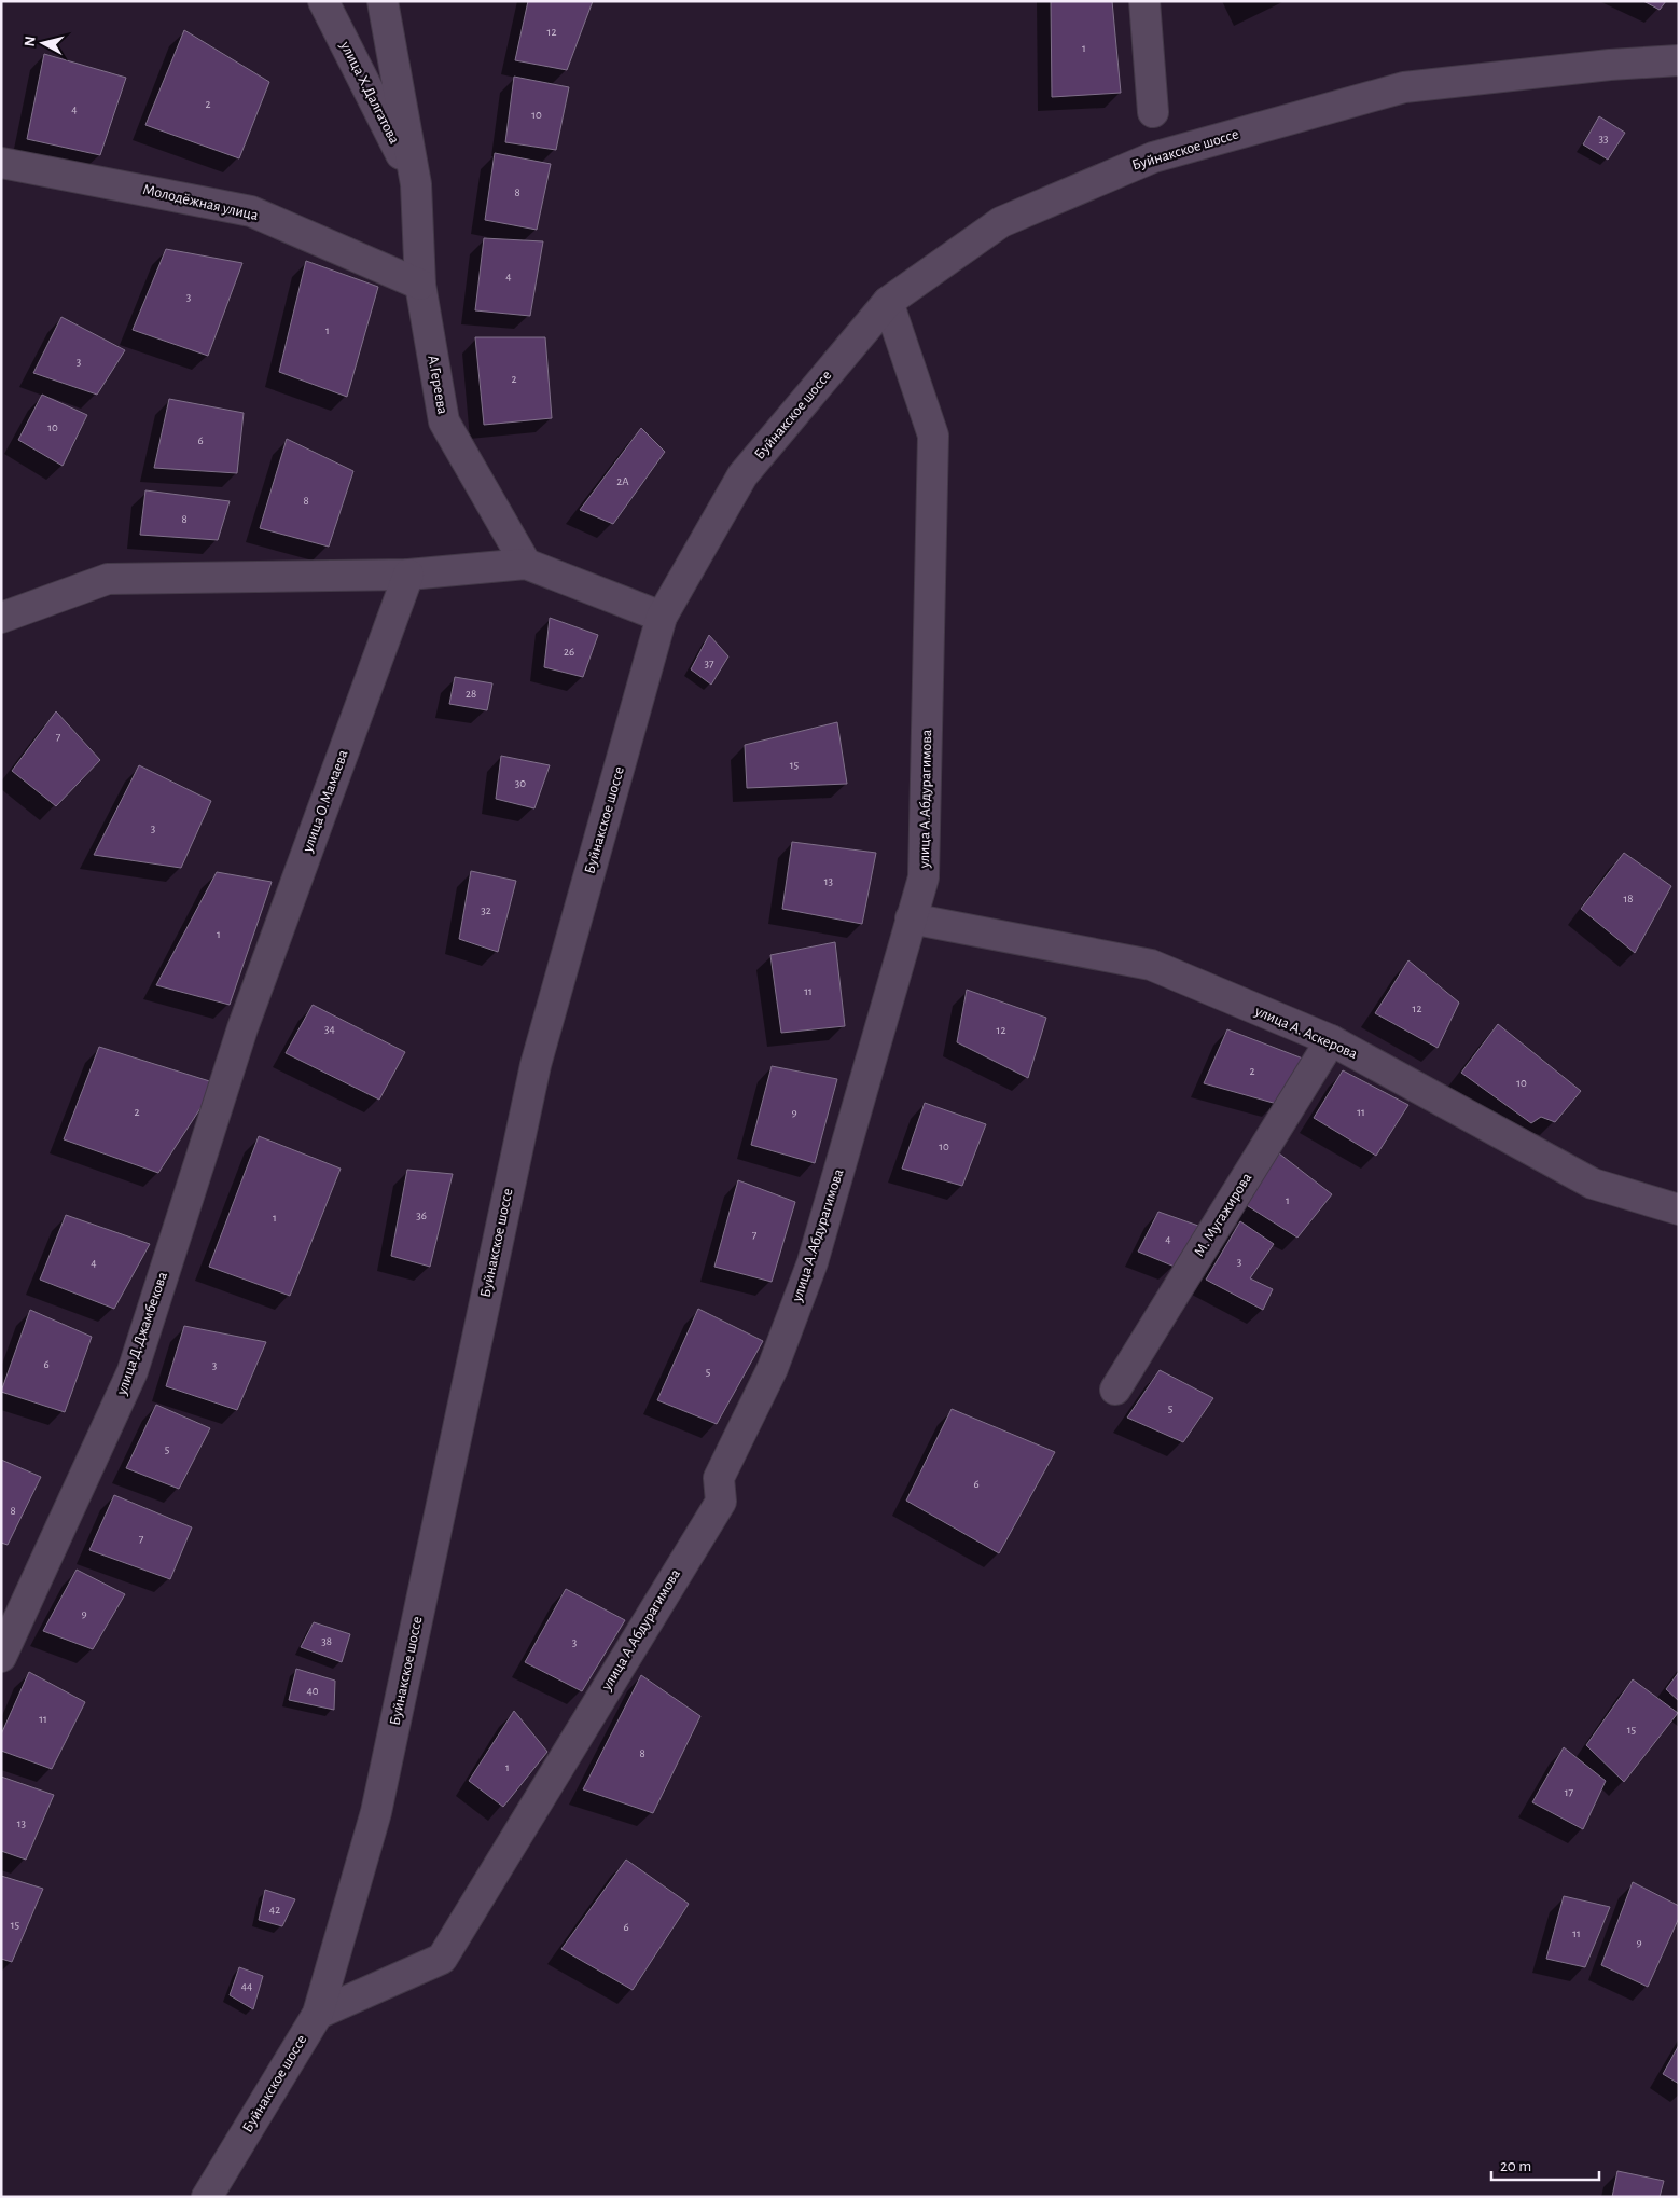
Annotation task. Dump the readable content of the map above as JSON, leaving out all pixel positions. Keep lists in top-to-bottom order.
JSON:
{
  "streets": {
    "street": [
      "улица Х.Далгатова",
      "Буйнакское шоссе",
      "Молодёжная улица",
      "A.Гереева",
      "улица А.Абдурагимова",
      "улица О.Мамаева",
      "улица А. Аскерова",
      "М. Мугажирова",
      "улица Д.Джамбекова"
    ]
  },
  "crossings": [
    ["улица Х.Далгатова", "A.Гереева"],
    ["Буйнакское шоссе", "улица А.Абдурагимова"],
    ["Молодёжная улица", "A.Гереева"],
    ["улица А.Абдурагимова", "улица А. Аскерова"],
    ["улица О.Мамаева", "улица Д.Джамбекова"],
    ["улица А. Аскерова", "М. Мугажирова"]
  ],
  "house_numbers": [
    "12",
    "1",
    "2",
    "4",
    "10",
    "33",
    "8",
    "4",
    "3",
    "1",
    "3",
    "2",
    "10",
    "6",
    "2A",
    "8",
    "8",
    "26",
    "37",
    "28",
    "7",
    "15",
    "30",
    "3",
    "13",
    "18",
    "32",
    "1",
    "11",
    "12",
    "34",
    "12",
    "2",
    "10",
    "2",
    "9",
    "11",
    "10",
    "1",
    "36",
    "1",
    "7",
    "4",
    "3",
    "4",
    "6",
    "3",
    "5",
    "5",
    "5",
    "6",
    "8",
    "7",
    "9",
    "38",
    "3",
    "40",
    "11",
    "15",
    "8",
    "1",
    "17",
    "13",
    "42",
    "15",
    "6",
    "11",
    "9",
    "44"
  ],
  "scale_bar": "20 m",
  "north": "left"
}
